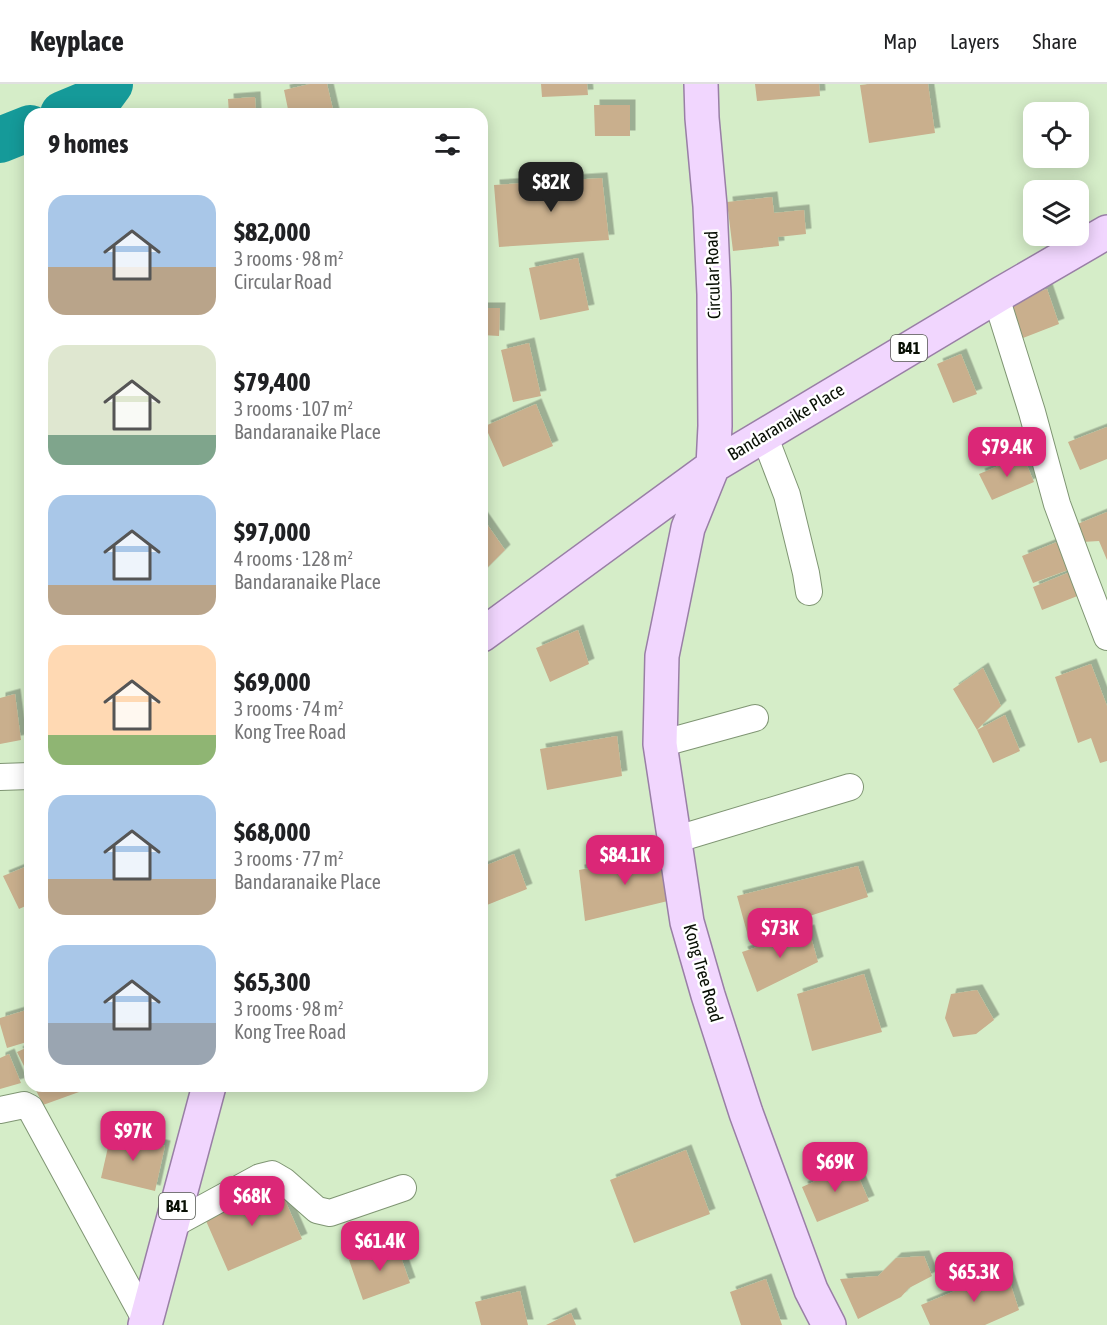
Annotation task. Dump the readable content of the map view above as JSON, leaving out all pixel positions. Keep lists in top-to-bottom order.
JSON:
{
  "streets": {
    "main road": [
      "Circular Road",
      "B41",
      "Bandaranaike Place",
      "Kong Tree Road"
    ]
  },
  "crossings": [
    ["Circular Road", "Bandaranaike Place"],
    ["Circular Road", "Kong Tree Road"],
    ["Bandaranaike Place", "Kong Tree Road"]
  ],
  "page": {
    "header": "Keyplace",
    "nav": ["Map", "Layers", "Share"],
    "heading": "9 homes",
    "price": [
      "$82K",
      "$79.4K",
      "$84.1K",
      "$73K",
      "$97K",
      "$69K",
      "$68K",
      "$61.4K",
      "$65.3K"
    ],
    "list": [
      {
        "name": "$82,000",
        "note": "3 rooms · 98 m² · Circular Road"
      },
      {
        "name": "$79,400",
        "note": "3 rooms · 107 m² · Bandaranaike Place"
      },
      {
        "name": "$97,000",
        "note": "4 rooms · 128 m² · Bandaranaike Place"
      },
      {
        "name": "$69,000",
        "note": "3 rooms · 74 m² · Kong Tree Road"
      },
      {
        "name": "$68,000",
        "note": "3 rooms · 77 m² · Bandaranaike Place"
      },
      {
        "name": "$65,300",
        "note": "3 rooms · 98 m² · Kong Tree Road"
      }
    ]
  }
}
